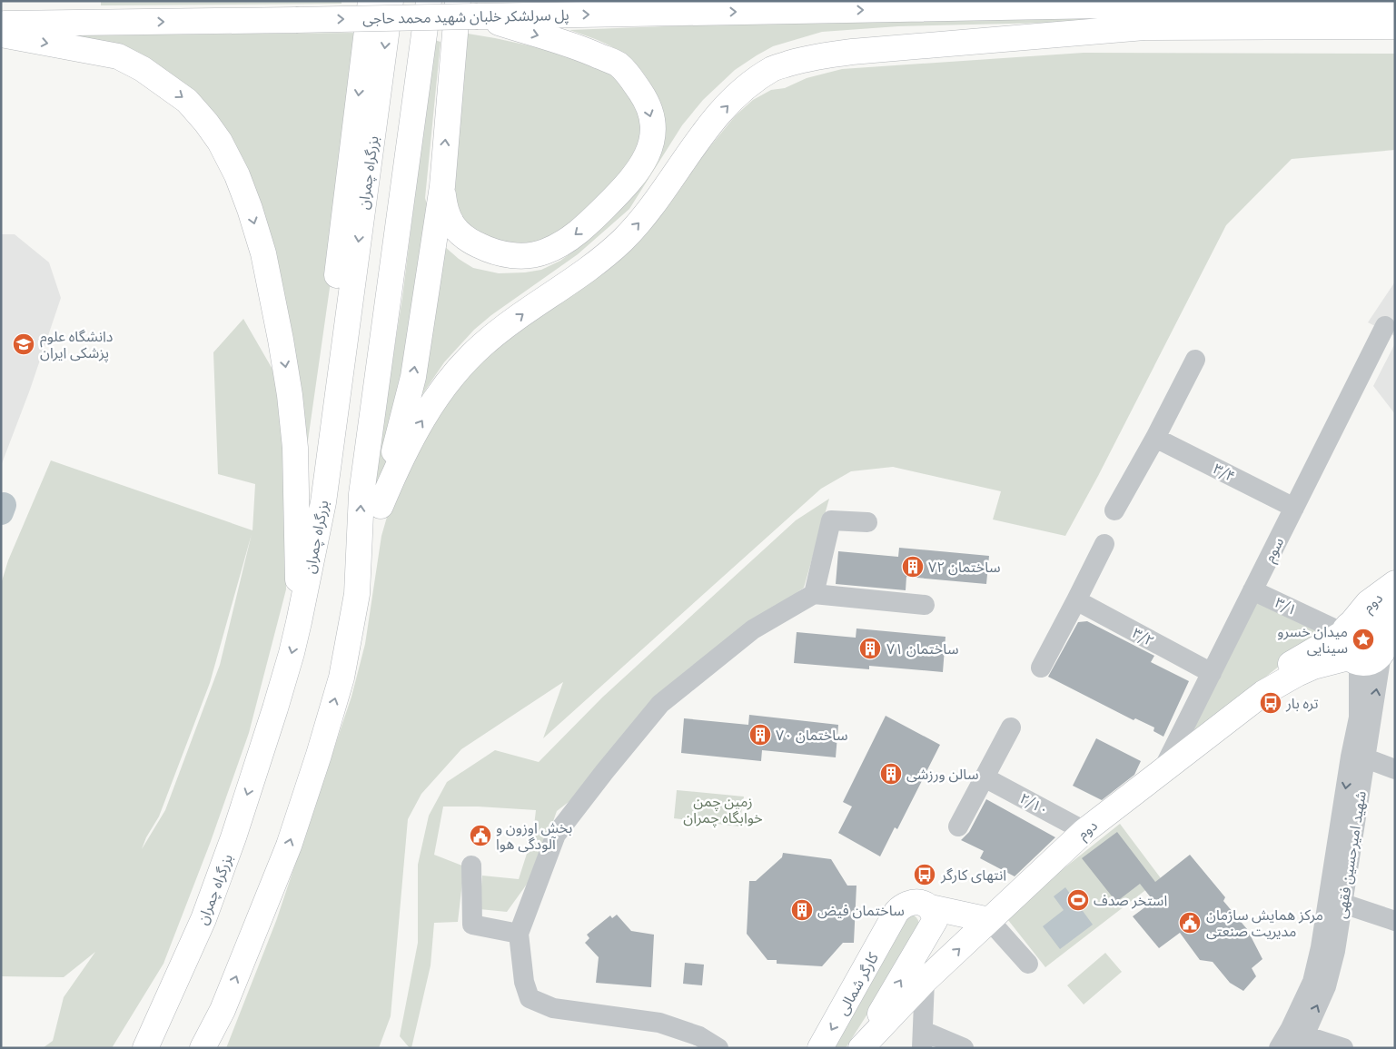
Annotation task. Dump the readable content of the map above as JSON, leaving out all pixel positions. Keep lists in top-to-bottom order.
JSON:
{
  "streets": {
    "main road": [
      "پل سرلشکر خلبان شهید محمد حاجی",
      "بزرگراه چمران",
      "دوم",
      "کارگر شمالی"
    ],
    "street": [
      "۳/۴",
      "سوم",
      "۳/۱",
      "۳/۲",
      "۲/۱۰",
      "شهید امیرحسین فقهی"
    ]
  },
  "crossings": [
    ["۳/۴", "سوم"],
    ["سوم", "دوم"],
    ["سوم", "۳/۱"],
    ["سوم", "۳/۲"],
    ["دوم", "۳/۱"],
    ["دوم", "۲/۱۰"],
    ["دوم", "شهید امیرحسین فقهی"],
    ["۳/۱", "شهید امیرحسین فقهی"]
  ],
  "one_way": ["پل سرلشکر خلبان شهید محمد حاجی", "کارگر شمالی"],
  "parks": ["زمین چمن خوابگاه چمران"],
  "places": {
    "school or university": ["دانشگاه علوم پزشکی ایران"],
    "building": [
      "ساختمان ۷۲",
      "ساختمان ۷۱",
      "ساختمان ۷۰",
      "سالن ورزشی",
      "ساختمان فیض"
    ],
    "place": ["میدان خسرو سینایی"],
    "bus stop": ["تره بار", "انتهای کارگر"],
    "public building": ["بخش اوزون و آلودگی هوا", "مرکز همایش سازمان مدیریت صنعتی"],
    "sports": ["استخر صدف"]
  }
}
